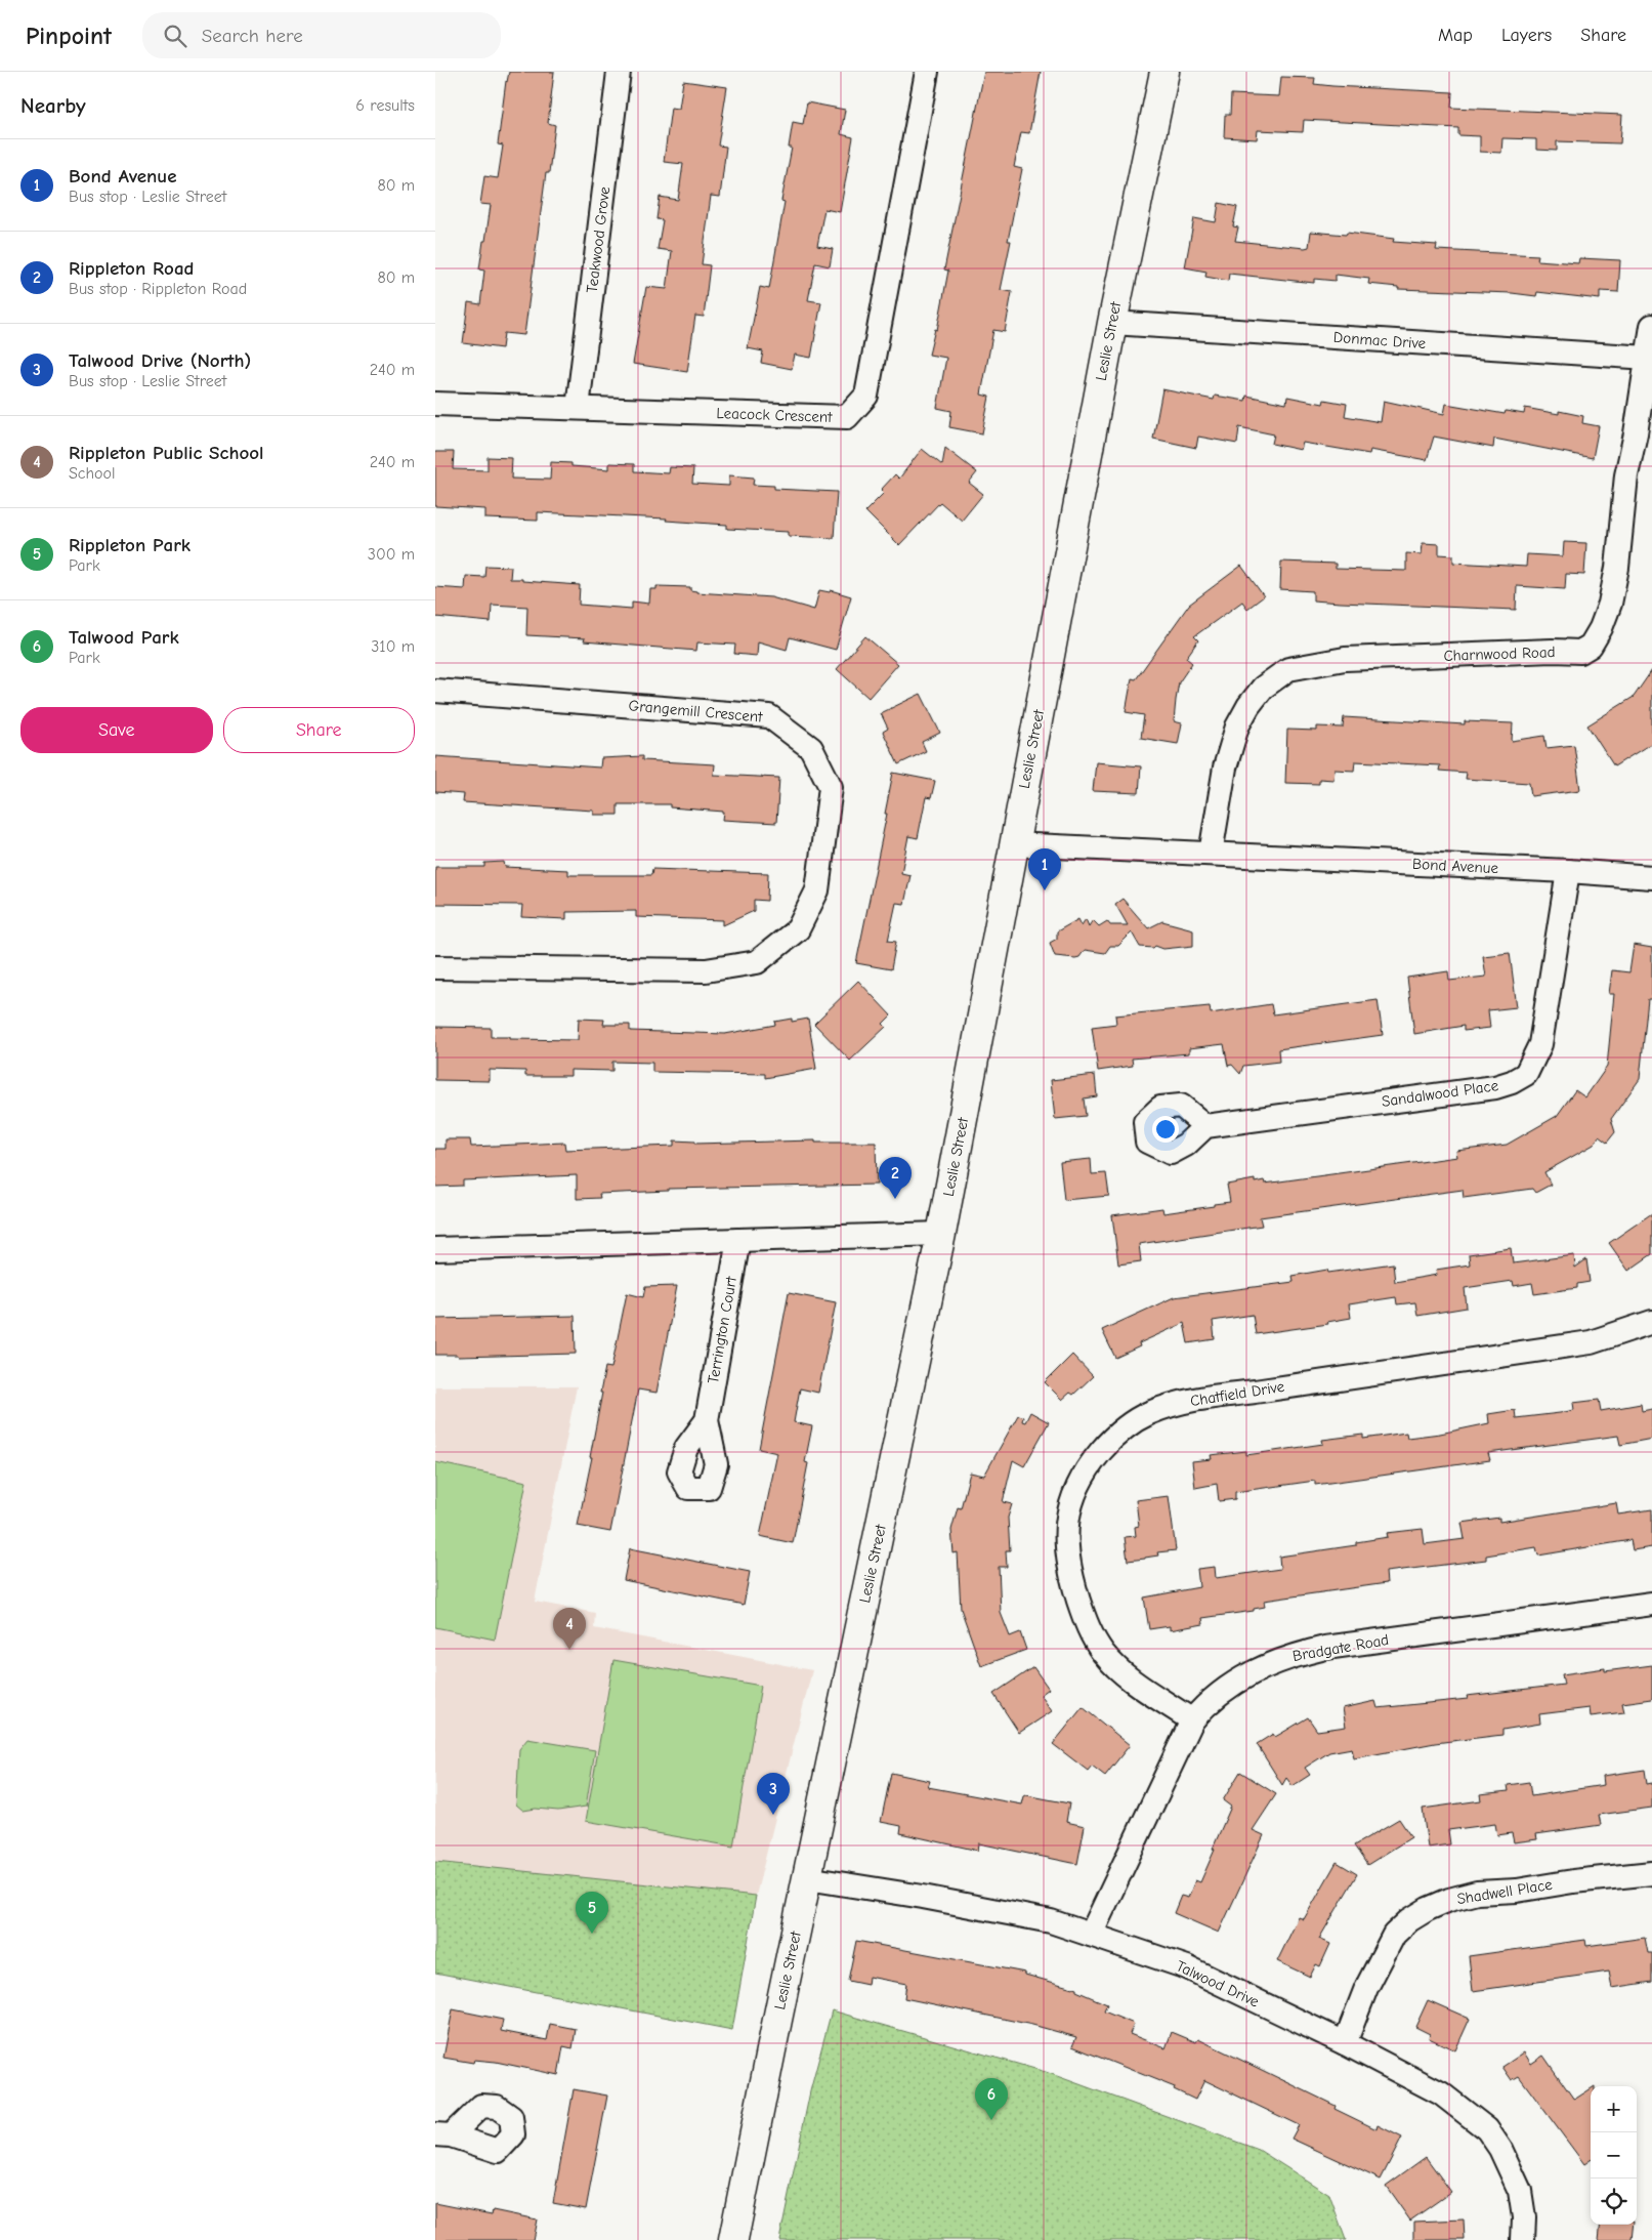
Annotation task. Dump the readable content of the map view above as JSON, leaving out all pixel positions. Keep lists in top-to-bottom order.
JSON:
{
  "streets": {
    "main road": ["Leslie Street"],
    "street": [
      "Teakwood Grove",
      "Donmac Drive",
      "Leacock Crescent",
      "Charnwood Road",
      "Grangemill Crescent",
      "Bond Avenue",
      "Sandalwood Place",
      "Terrington Court",
      "Chatfield Drive",
      "Bradgate Road",
      "Shadwell Place",
      "Talwood Drive"
    ]
  },
  "crossings": [
    ["Teakwood Grove", "Leacock Crescent"],
    ["Donmac Drive", "Leslie Street"],
    ["Donmac Drive", "Charnwood Road"],
    ["Leslie Street", "Bond Avenue"],
    ["Leslie Street", "Talwood Drive"],
    ["Charnwood Road", "Bond Avenue"],
    ["Bond Avenue", "Sandalwood Place"],
    ["Chatfield Drive", "Bradgate Road"],
    ["Bradgate Road", "Talwood Drive"],
    ["Shadwell Place", "Talwood Drive"]
  ],
  "page": {
    "header": "Pinpoint",
    "search": "Search here",
    "nav": ["Map", "Layers", "Share"],
    "heading": ["Nearby", "6 results"],
    "list": [
      {
        "mark": "1",
        "name": "Bond Avenue",
        "note": "Bus stop · Leslie Street",
        "value": "80 m"
      },
      {
        "mark": "2",
        "name": "Rippleton Road",
        "note": "Bus stop · Rippleton Road",
        "value": "80 m"
      },
      {
        "mark": "3",
        "name": "Talwood Drive (North)",
        "note": "Bus stop · Leslie Street",
        "value": "240 m"
      },
      {
        "mark": "4",
        "name": "Rippleton Public School",
        "note": "School",
        "value": "240 m"
      },
      {
        "mark": "5",
        "name": "Rippleton Park",
        "note": "Park",
        "value": "300 m"
      },
      {
        "mark": "6",
        "name": "Talwood Park",
        "note": "Park",
        "value": "310 m"
      }
    ],
    "buttons": ["Save", "Share"],
    "pins": [
      "1",
      "2",
      "4",
      "3",
      "5",
      "6"
    ],
    "map_buttons": ["+", "−"]
  }
}
